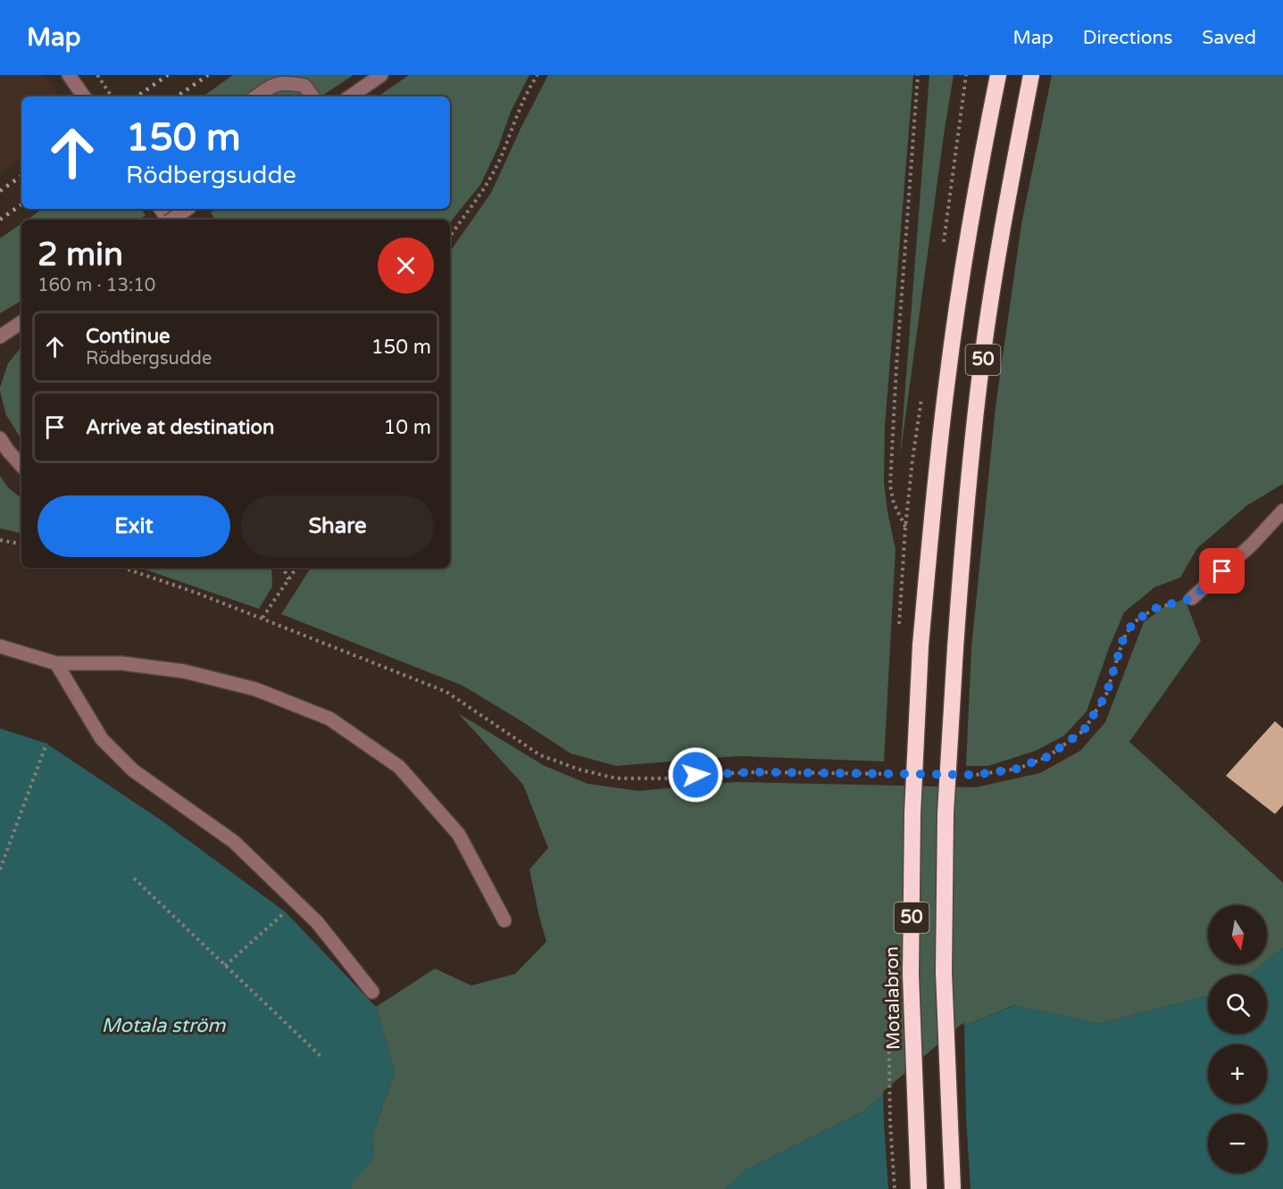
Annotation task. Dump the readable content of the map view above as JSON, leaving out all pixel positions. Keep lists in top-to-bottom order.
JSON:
{
  "streets": {
    "highway": ["50", "Motalabron"]
  },
  "water": ["Motala ström"],
  "north": "bottom",
  "page": {
    "header": "Map",
    "nav": ["Map", "Directions", "Saved"],
    "turn": ["150 m", "Rödbergsudde"],
    "heading": ["2 min", "160 m · 13:10"],
    "list": [
      {
        "name": "Continue",
        "note": "Rödbergsudde",
        "value": "150 m"
      },
      {
        "name": "Arrive at destination",
        "value": "10 m"
      }
    ],
    "buttons": ["Exit", "Share"],
    "map_buttons": ["+", "−"]
  }
}
